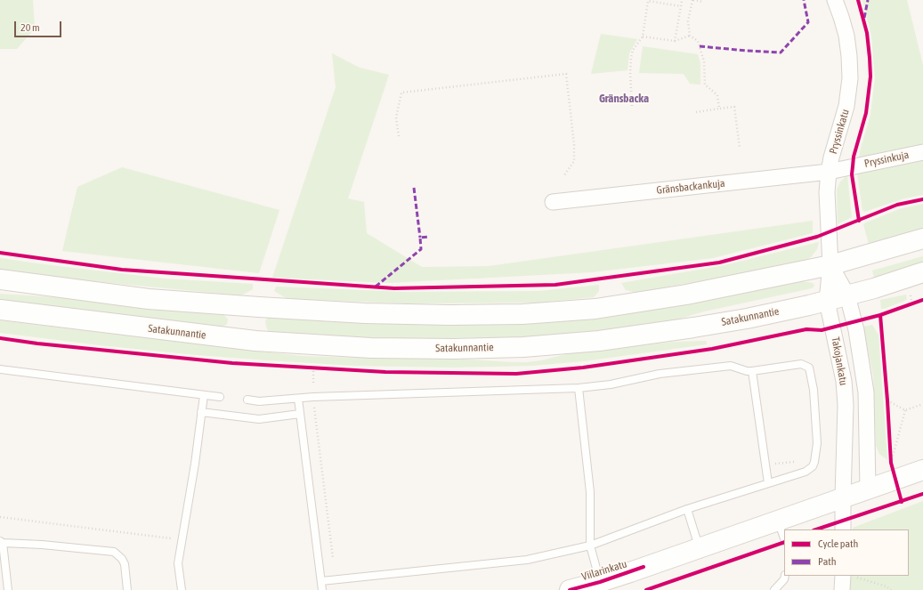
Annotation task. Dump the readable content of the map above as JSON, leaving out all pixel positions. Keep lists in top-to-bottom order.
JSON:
{
  "streets": {
    "main road": ["Satakunnantie", "Viilarinkatu"],
    "street": [
      "Pryssinkatu",
      "Pryssinkuja",
      "Gränsbackankuja",
      "Takojankatu"
    ]
  },
  "crossings": [
    ["Pryssinkatu", "Pryssinkuja"],
    ["Pryssinkatu", "Gränsbackankuja"],
    ["Pryssinkatu", "Takojankatu"],
    ["Pryssinkuja", "Gränsbackankuja"],
    ["Satakunnantie", "Takojankatu"],
    ["Takojankatu", "Viilarinkatu"]
  ],
  "districts": ["Gränsbacka"],
  "legend": ["Cycle path", "Path"],
  "scale_bar": "20 m"
}
